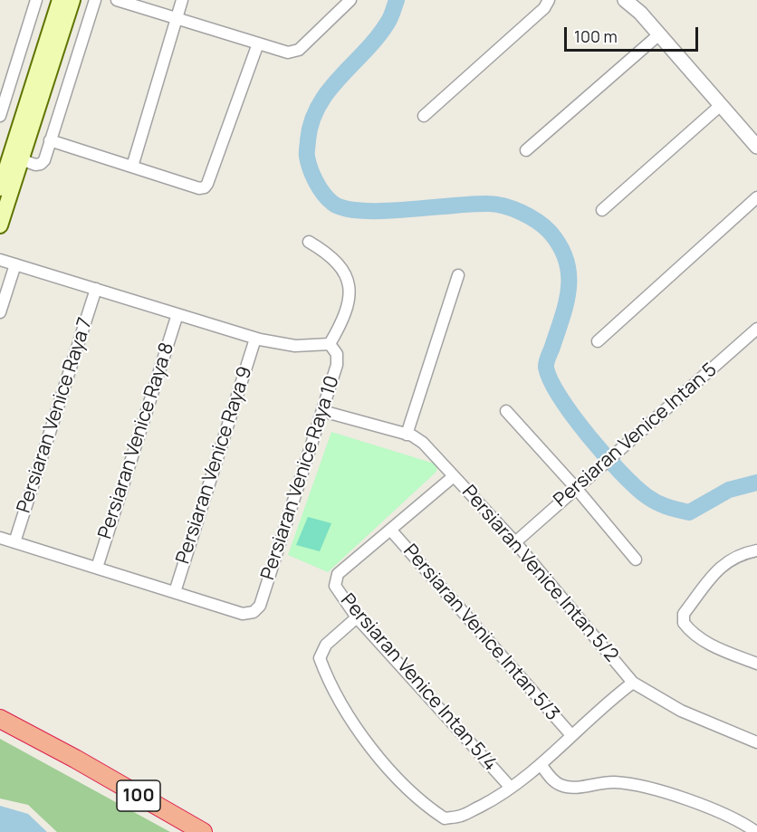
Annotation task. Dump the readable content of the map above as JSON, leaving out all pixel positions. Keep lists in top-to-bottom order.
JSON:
{
  "streets": {
    "highway": ["100"],
    "street": [
      "Persiaran Venice Raya 7",
      "Persiaran Venice Intan 5",
      "Persiaran Venice Raya 8",
      "Persiaran Venice Raya 9",
      "Persiaran Venice Raya 10",
      "Persiaran Venice Intan 5/2",
      "Persiaran Venice Intan 5/3",
      "Persiaran Venice Intan 5/4"
    ]
  },
  "crossings": [
    ["Persiaran Venice Intan 5", "Persiaran Venice Intan 5/2"],
    ["Persiaran Venice Raya 9", "Persiaran Venice Raya 10"],
    ["Persiaran Venice Raya 10", "Persiaran Venice Intan 5/2"],
    ["Persiaran Venice Intan 5/3", "Persiaran Venice Intan 5/4"]
  ],
  "scale_bar": "100 m"
}
